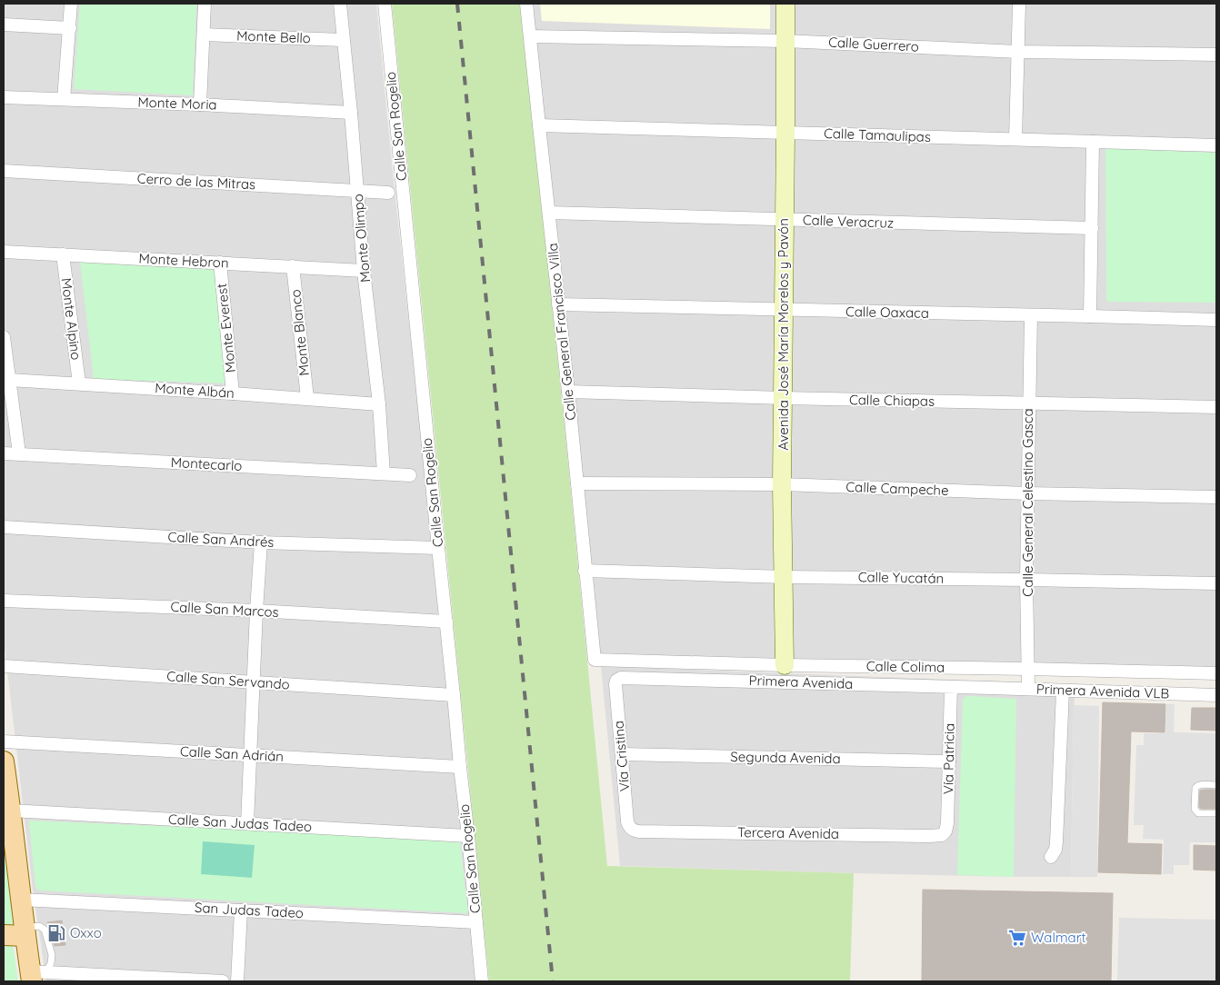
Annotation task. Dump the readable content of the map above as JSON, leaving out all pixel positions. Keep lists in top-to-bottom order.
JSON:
{
  "streets": {
    "street": [
      "Monte Bello",
      "Calle Guerrero",
      "Monte Moria",
      "Calle San Rogelio",
      "Calle Tamaulipas",
      "Cerro de las Mitras",
      "Calle Veracruz",
      "Monte Olimpo",
      "Monte Hebron",
      "Calle Oaxaca",
      "Monte Alpino",
      "Monte Everest",
      "Calle General Francisco Villa",
      "Monte Blanco",
      "Avenida José María Morelos y Pavón",
      "Monte Albán",
      "Calle Chiapas",
      "Montecarlo",
      "Calle Campeche",
      "Calle General Celestino Gasca",
      "Calle San Andrés",
      "Calle Yucatán",
      "Calle San Marcos",
      "Calle Colima",
      "Calle San Servando",
      "Primera Avenida",
      "Primera Avenida VLB",
      "Calle San Adrián",
      "Vía Cristina",
      "Segunda Avenida",
      "Vía Patricia",
      "Calle San Judas Tadeo",
      "Tercera Avenida",
      "San Judas Tadeo"
    ]
  },
  "crossings": [
    ["Monte Bello", "Monte Olimpo"],
    ["Calle Guerrero", "Calle General Francisco Villa"],
    ["Calle Guerrero", "Avenida José María Morelos y Pavón"],
    ["Monte Moria", "Monte Olimpo"],
    ["Calle San Rogelio", "Calle San Andrés"],
    ["Calle San Rogelio", "Calle San Marcos"],
    ["Calle San Rogelio", "Calle San Servando"],
    ["Calle San Rogelio", "Calle San Adrián"],
    ["Calle San Rogelio", "Calle San Judas Tadeo"],
    ["Calle San Rogelio", "San Judas Tadeo"],
    ["Calle Tamaulipas", "Calle General Francisco Villa"],
    ["Calle Tamaulipas", "Avenida José María Morelos y Pavón"],
    ["Cerro de las Mitras", "Monte Olimpo"],
    ["Calle Veracruz", "Calle General Francisco Villa"],
    ["Calle Veracruz", "Avenida José María Morelos y Pavón"],
    ["Monte Olimpo", "Monte Hebron"],
    ["Monte Olimpo", "Monte Albán"],
    ["Monte Olimpo", "Montecarlo"],
    ["Monte Hebron", "Monte Alpino"],
    ["Monte Hebron", "Monte Everest"],
    ["Monte Hebron", "Monte Blanco"],
    ["Calle Oaxaca", "Calle General Francisco Villa"],
    ["Calle Oaxaca", "Avenida José María Morelos y Pavón"],
    ["Calle Oaxaca", "Calle General Celestino Gasca"],
    ["Monte Alpino", "Monte Albán"],
    ["Monte Everest", "Monte Albán"],
    ["Calle General Francisco Villa", "Calle Chiapas"],
    ["Calle General Francisco Villa", "Calle Campeche"],
    ["Calle General Francisco Villa", "Calle Yucatán"],
    ["Calle General Francisco Villa", "Calle Colima"],
    ["Monte Blanco", "Monte Albán"],
    ["Avenida José María Morelos y Pavón", "Calle Chiapas"],
    ["Avenida José María Morelos y Pavón", "Calle Campeche"],
    ["Avenida José María Morelos y Pavón", "Calle Yucatán"],
    ["Avenida José María Morelos y Pavón", "Calle Colima"],
    ["Calle Chiapas", "Calle General Celestino Gasca"],
    ["Calle Campeche", "Calle General Celestino Gasca"],
    ["Calle General Celestino Gasca", "Calle Yucatán"],
    ["Calle General Celestino Gasca", "Calle Colima"],
    ["Calle General Celestino Gasca", "Primera Avenida VLB"],
    ["Primera Avenida", "Primera Avenida VLB"],
    ["Primera Avenida", "Vía Cristina"],
    ["Primera Avenida", "Vía Patricia"],
    ["Vía Cristina", "Segunda Avenida"],
    ["Vía Cristina", "Tercera Avenida"],
    ["Segunda Avenida", "Vía Patricia"],
    ["Vía Patricia", "Tercera Avenida"]
  ],
  "places": {
    "fuel station": ["Oxxo"],
    "supermarket": ["Walmart"]
  }
}
